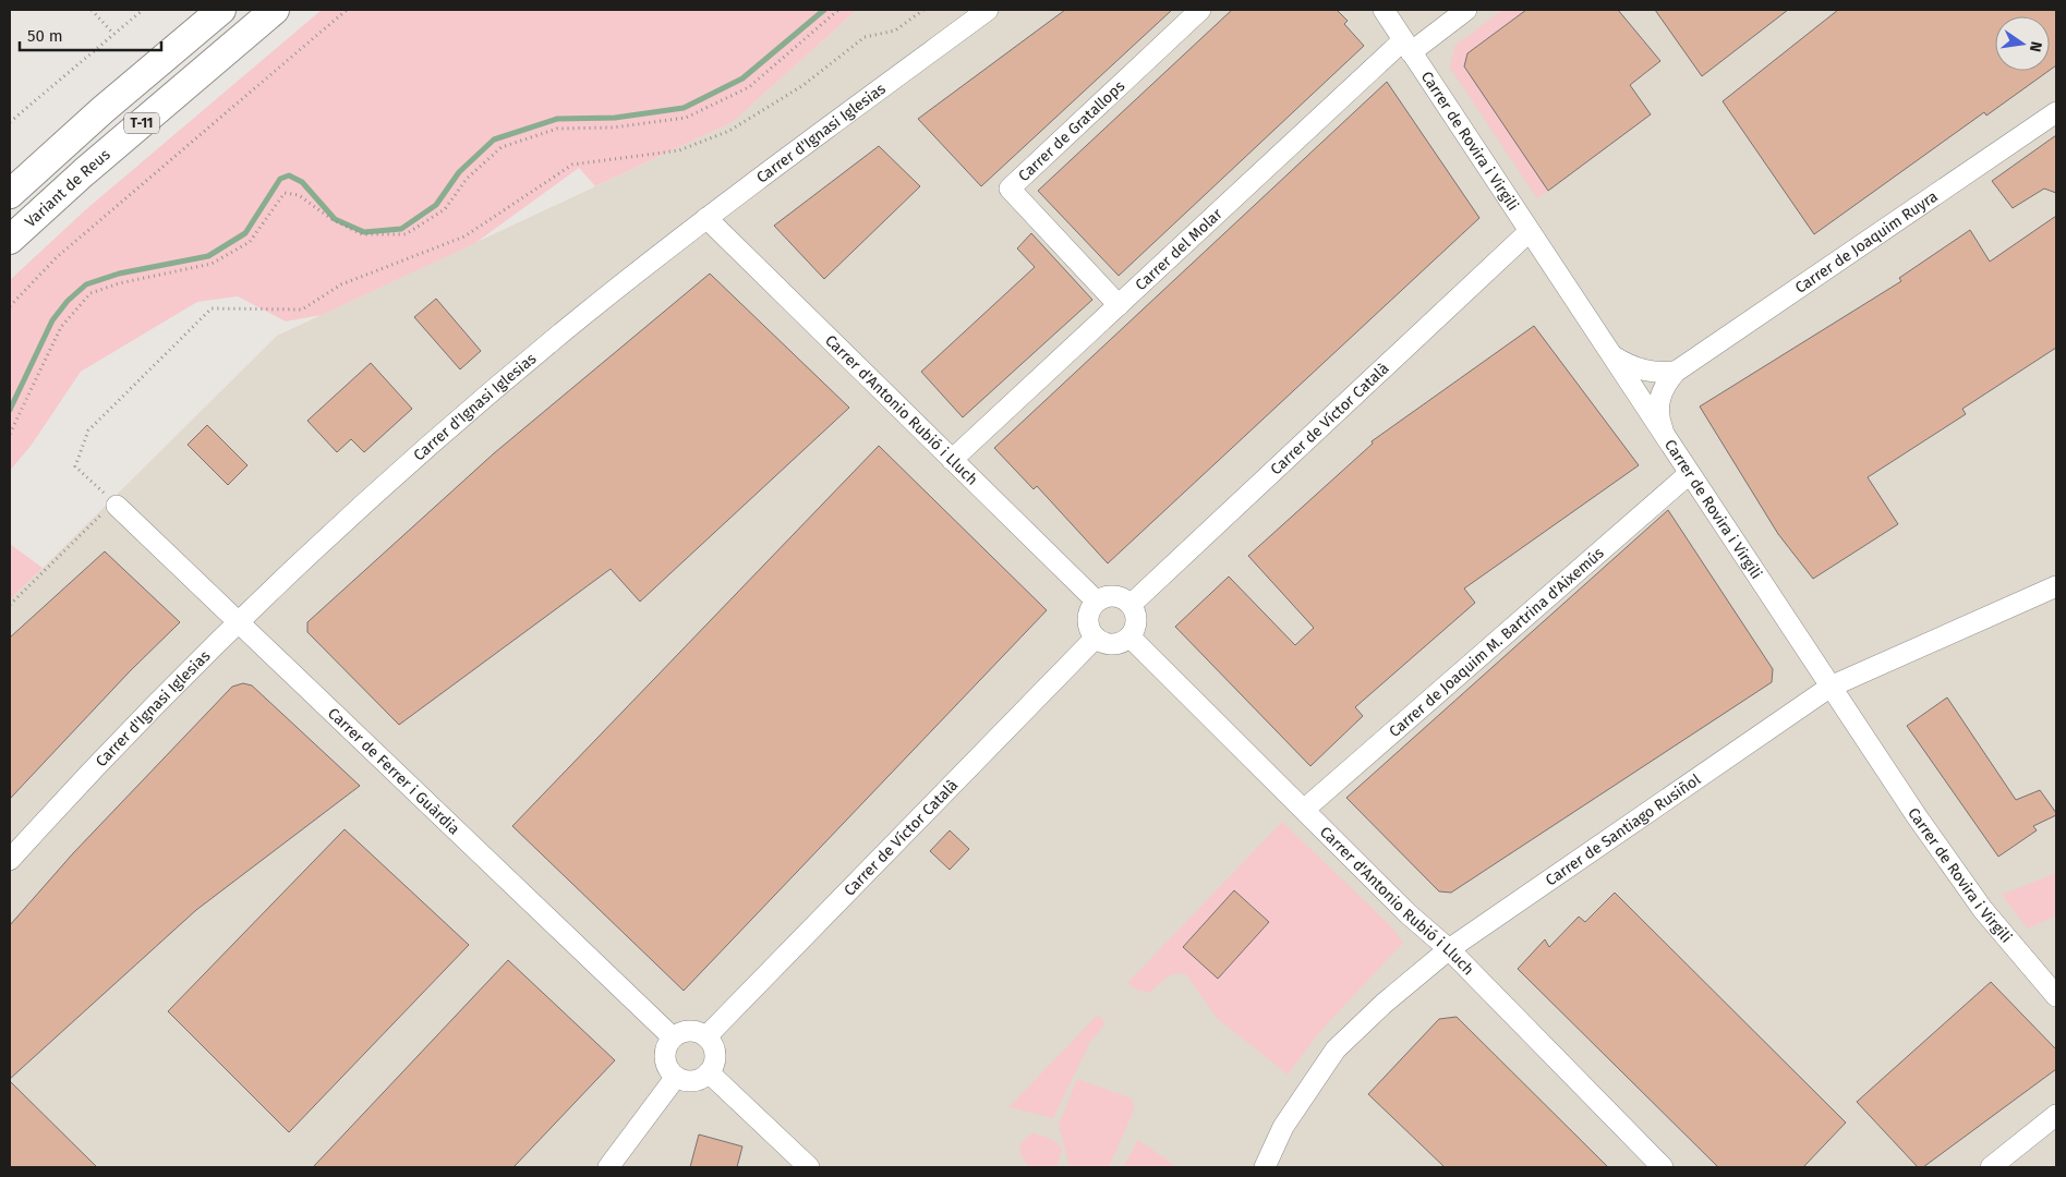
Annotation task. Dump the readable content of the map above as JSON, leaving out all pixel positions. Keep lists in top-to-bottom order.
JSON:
{
  "streets": {
    "highway": ["T-11", "Variant de Reus"],
    "street": [
      "Carrer de Gratallops",
      "Carrer d'Ignasi Iglesias",
      "Carrer de Rovira i Virgili",
      "Carrer de Joaquim Ruyra",
      "Carrer del Molar",
      "Carrer d'Antonio Rubió i Lluch",
      "Carrer de Víctor Català",
      "Carrer de Joaquim M. Bartrina d'Aixemús",
      "Carrer de Ferrer i Guàrdia",
      "Carrer de Santiago Rusiñol"
    ]
  },
  "crossings": [
    ["Carrer de Gratallops", "Carrer del Molar"],
    ["Carrer d'Ignasi Iglesias", "Carrer d'Antonio Rubió i Lluch"],
    ["Carrer d'Ignasi Iglesias", "Carrer de Ferrer i Guàrdia"],
    ["Carrer de Rovira i Virgili", "Carrer de Joaquim Ruyra"],
    ["Carrer de Rovira i Virgili", "Carrer del Molar"],
    ["Carrer de Rovira i Virgili", "Carrer de Víctor Català"],
    ["Carrer de Rovira i Virgili", "Carrer de Joaquim M. Bartrina d'Aixemús"],
    ["Carrer de Rovira i Virgili", "Carrer de Santiago Rusiñol"],
    ["Carrer del Molar", "Carrer d'Antonio Rubió i Lluch"],
    ["Carrer d'Antonio Rubió i Lluch", "Carrer de Víctor Català"],
    ["Carrer d'Antonio Rubió i Lluch", "Carrer de Joaquim M. Bartrina d'Aixemús"],
    ["Carrer d'Antonio Rubió i Lluch", "Carrer de Santiago Rusiñol"],
    ["Carrer de Víctor Català", "Carrer de Ferrer i Guàrdia"]
  ],
  "scale_bar": "50 m",
  "north": "right"
}
